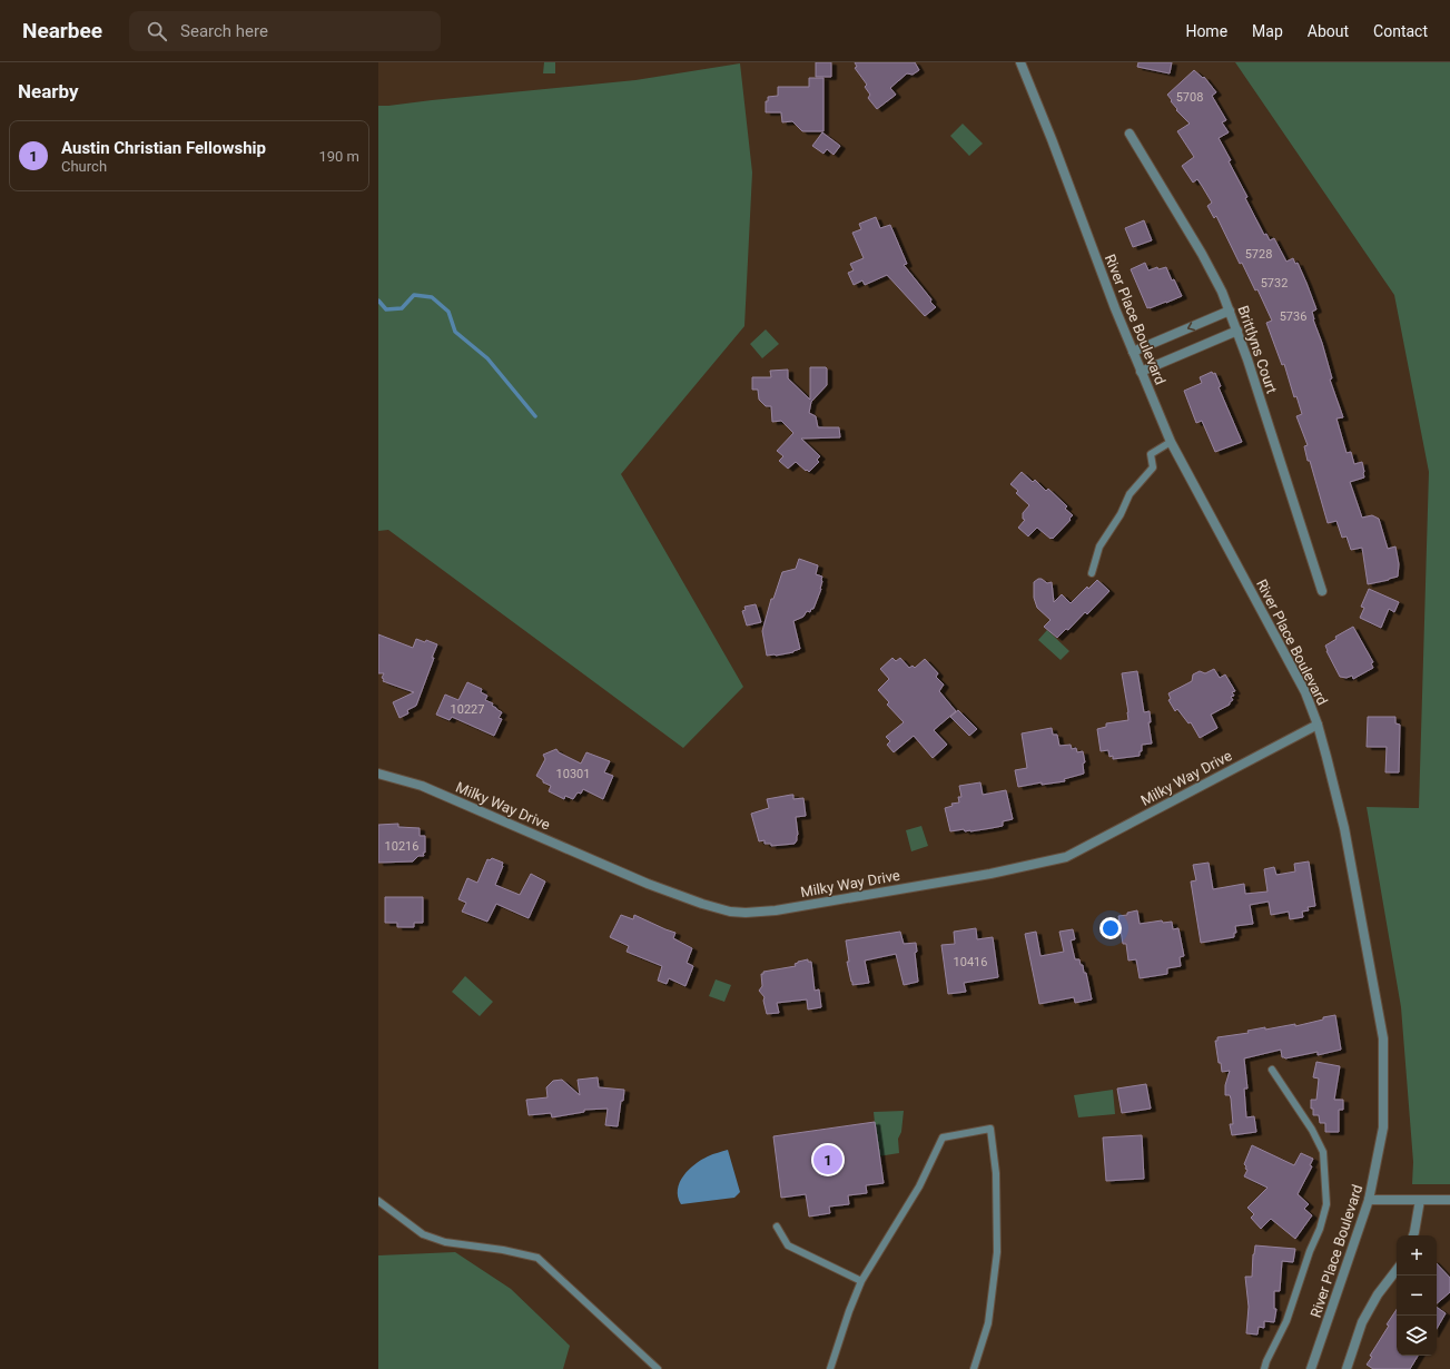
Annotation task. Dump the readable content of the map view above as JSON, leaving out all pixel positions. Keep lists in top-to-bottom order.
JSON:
{
  "streets": {
    "street": ["River Place Boulevard", "Brittlyns Court", "Milky Way Drive"]
  },
  "crossings": [
    ["River Place Boulevard", "Milky Way Drive"]
  ],
  "house_numbers": [
    "5708",
    "5728",
    "5732",
    "5736",
    "10227",
    "10301",
    "10216",
    "10416"
  ],
  "page": {
    "header": "Nearbee",
    "search": "Search here",
    "nav": [
      "Home",
      "Map",
      "About",
      "Contact"
    ],
    "heading": "Nearby",
    "list": [
      {
        "mark": "1",
        "name": "Austin Christian Fellowship",
        "note": "Church",
        "value": "190 m"
      }
    ],
    "pins": "1",
    "map_buttons": ["+", "−"]
  }
}
